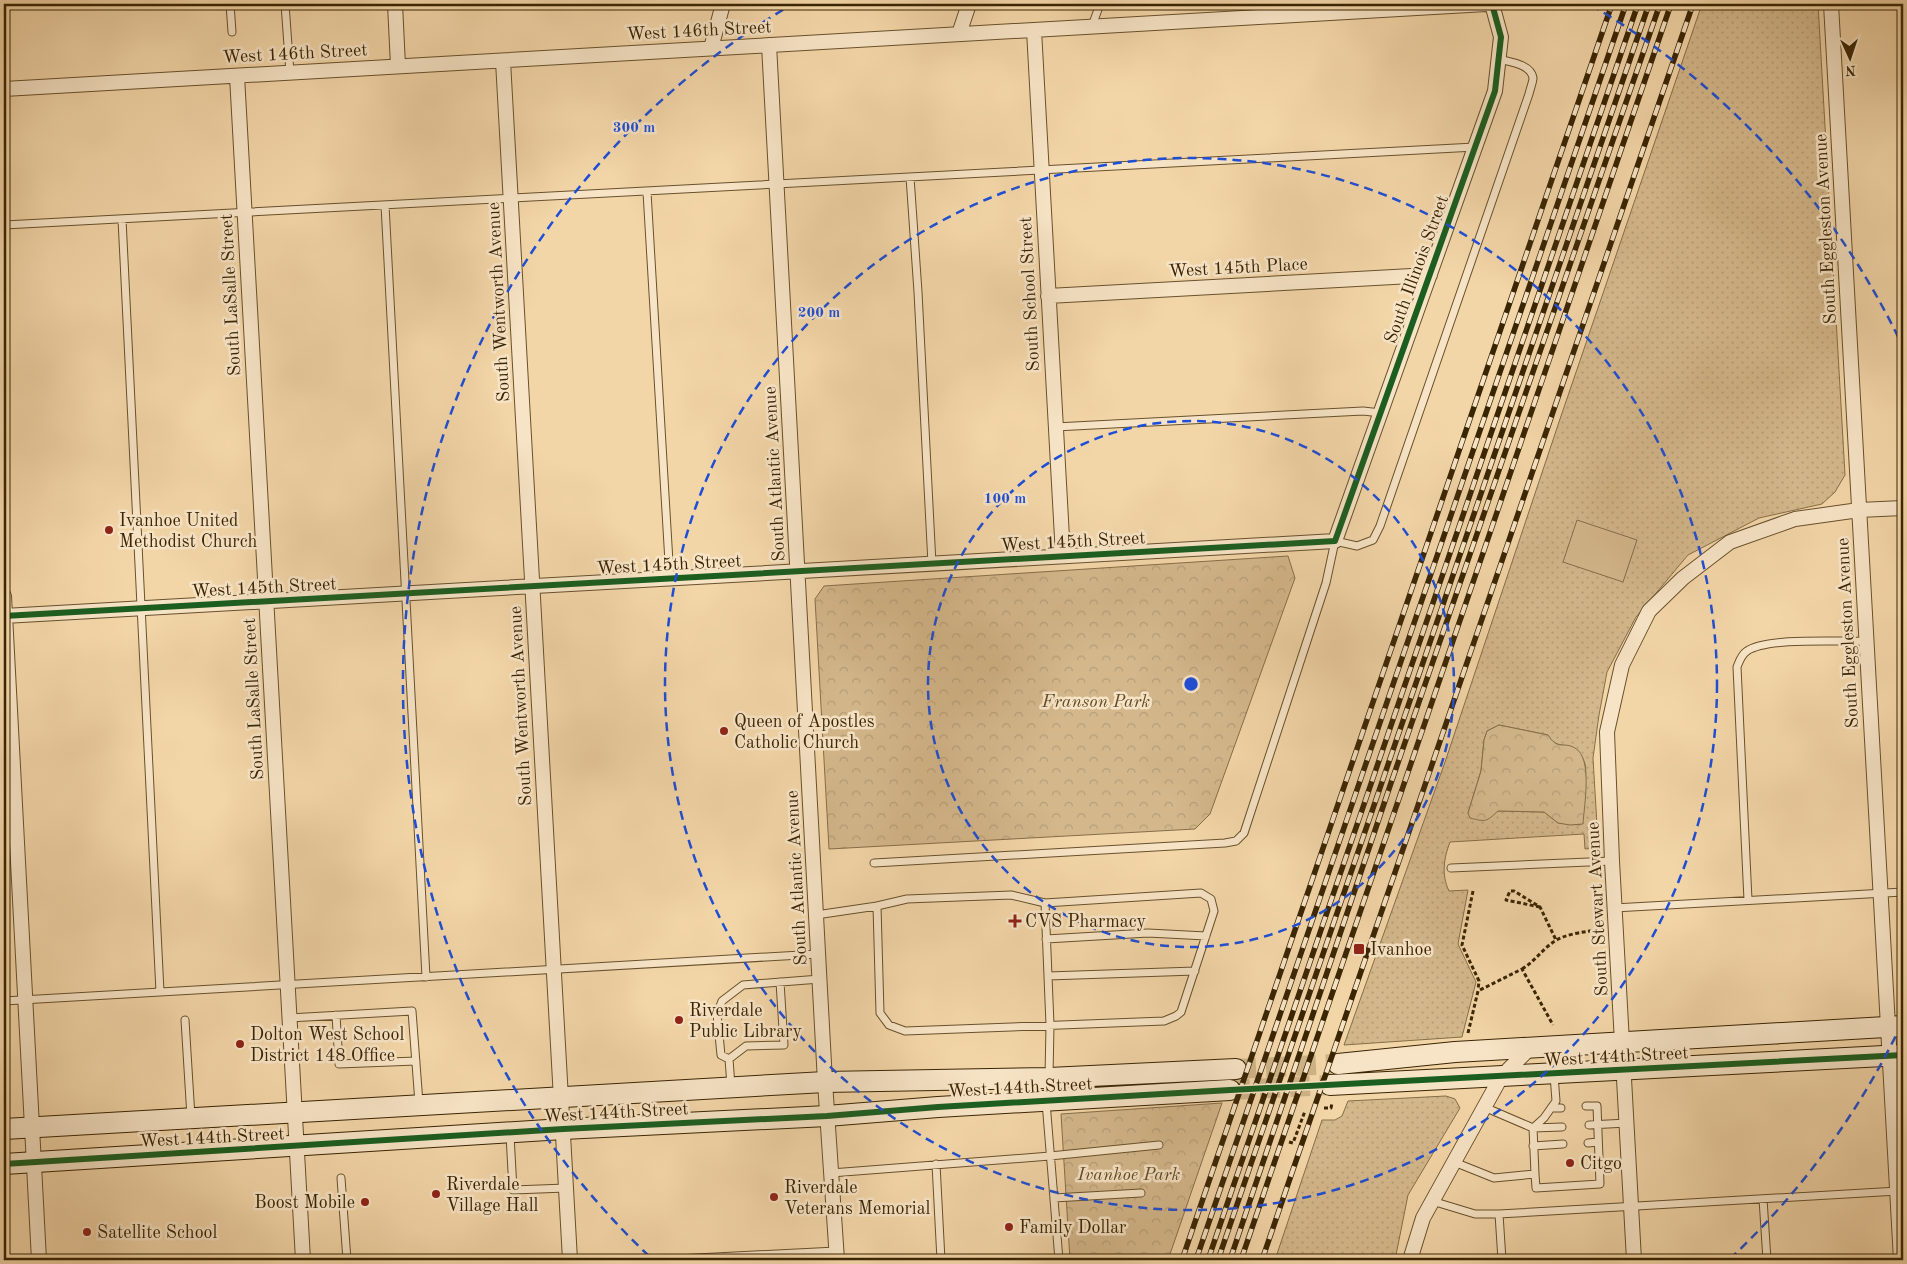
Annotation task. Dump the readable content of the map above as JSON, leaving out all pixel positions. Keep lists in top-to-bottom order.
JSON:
{
  "streets": {
    "street": [
      "West 146th Street",
      "South Eggleston Avenue",
      "West 145th Place",
      "South Illinois Street",
      "South School Street",
      "South LaSalle Street",
      "South Wentworth Avenue",
      "South Atlantic Avenue",
      "West 145th Street",
      "South Stewart Avenue",
      "West 144th Street"
    ]
  },
  "crossings": [
    ["West 146th Street", "South School Street"],
    ["West 146th Street", "South LaSalle Street"],
    ["West 146th Street", "South Wentworth Avenue"],
    ["West 146th Street", "South Atlantic Avenue"],
    ["South Eggleston Avenue", "South Stewart Avenue"],
    ["South Eggleston Avenue", "West 144th Street"],
    ["West 145th Place", "South Illinois Street"],
    ["West 145th Place", "South School Street"],
    ["South Illinois Street", "West 145th Street"],
    ["South School Street", "West 145th Street"],
    ["South LaSalle Street", "West 145th Street"],
    ["South LaSalle Street", "West 144th Street"],
    ["South Wentworth Avenue", "West 145th Street"],
    ["South Wentworth Avenue", "West 144th Street"],
    ["South Atlantic Avenue", "West 145th Street"],
    ["South Atlantic Avenue", "West 144th Street"],
    ["South Stewart Avenue", "West 144th Street"]
  ],
  "parks": ["Franson Park", "Ivanhoe Park"],
  "places": {
    "other": [
      "Ivanhoe United Methodist Church",
      "Queen of Apostles Catholic Church",
      "Riverdale Public Library",
      "Dolton West School District 148 Office",
      "Citgo",
      "Riverdale Village Hall",
      "Riverdale Veterans Memorial",
      "Boost Mobile",
      "Family Dollar",
      "Satellite School"
    ],
    "health": ["CVS Pharmacy"],
    "transit": ["Ivanhoe"]
  },
  "north": "bottom",
  "rings": ["300 m", "200 m", "100 m"]
}
